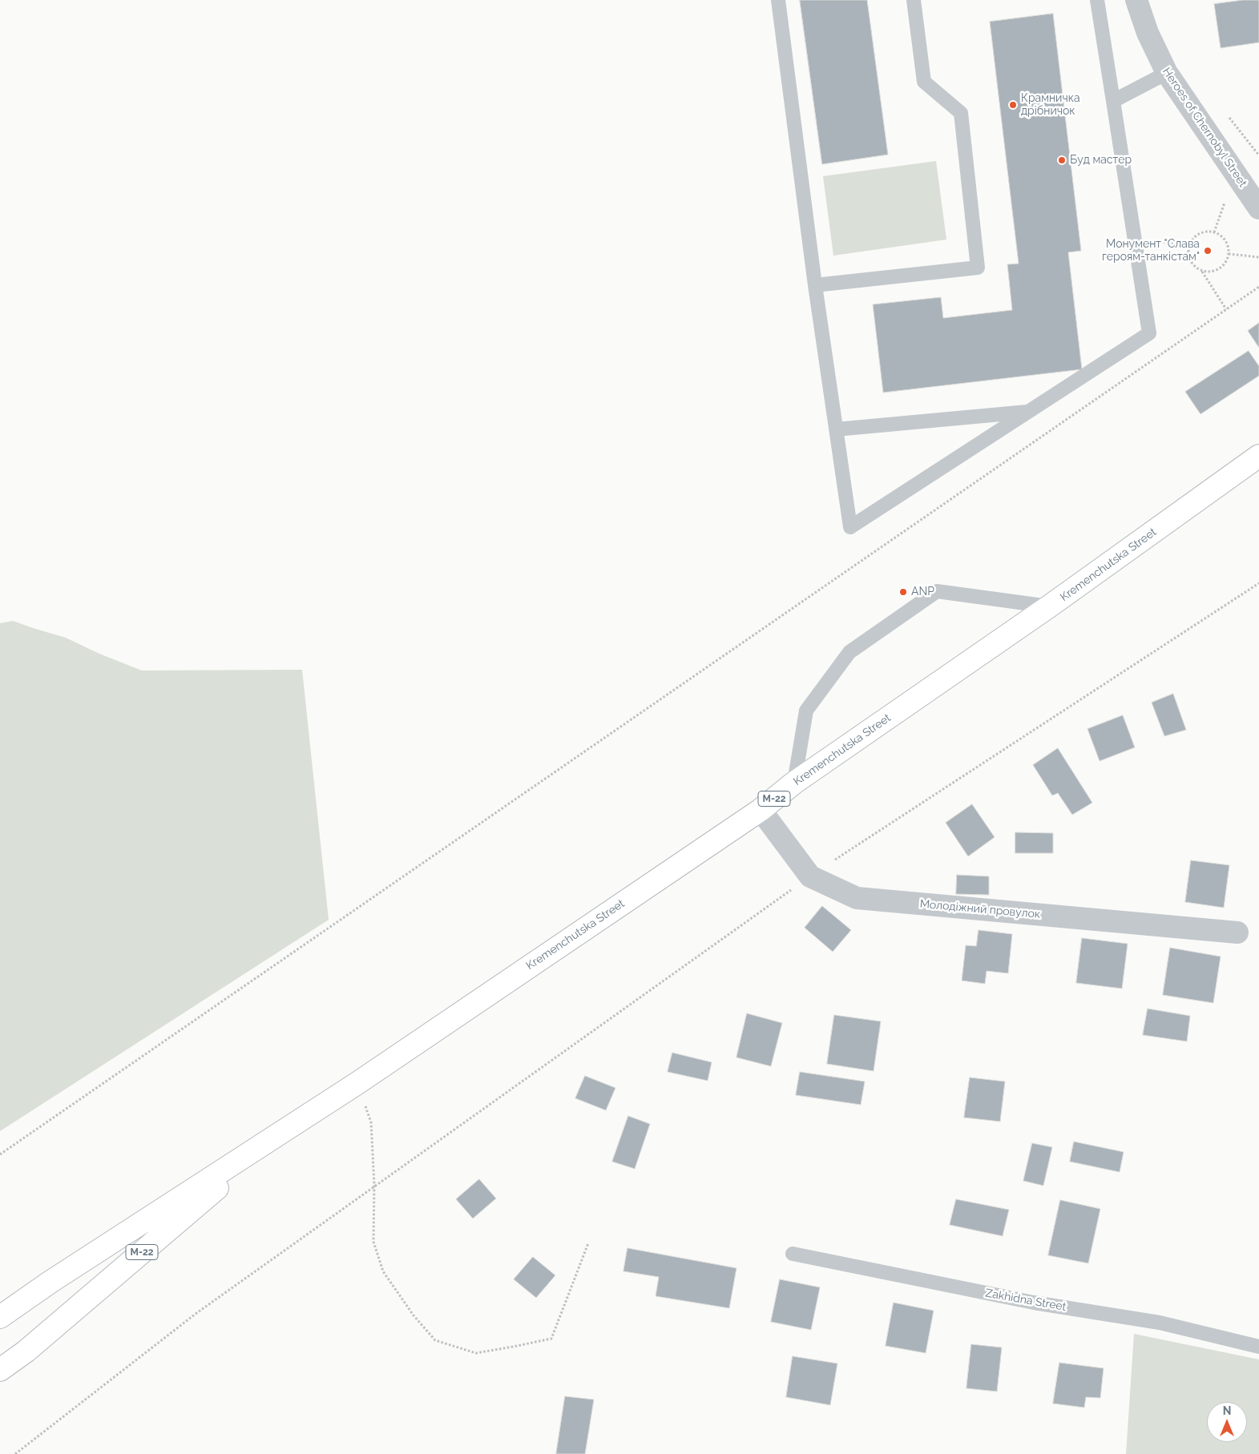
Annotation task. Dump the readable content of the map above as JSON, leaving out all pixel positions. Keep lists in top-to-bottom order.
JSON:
{
  "streets": {
    "highway": ["Kremenchutska Street", "М-22"],
    "street": ["Heroes of Chernobyl Street", "Молодіжний провулок"],
    "lane": ["Zakhidna Street"]
  },
  "crossings": [
    ["Kremenchutska Street", "М-22"],
    ["Kremenchutska Street", "Молодіжний провулок"]
  ],
  "places": [
    "Крамничка дрібничок",
    "Буд мастер",
    "Монумент \"Слава героям-танкістам\"",
    "ANP"
  ],
  "north": "top"
}
